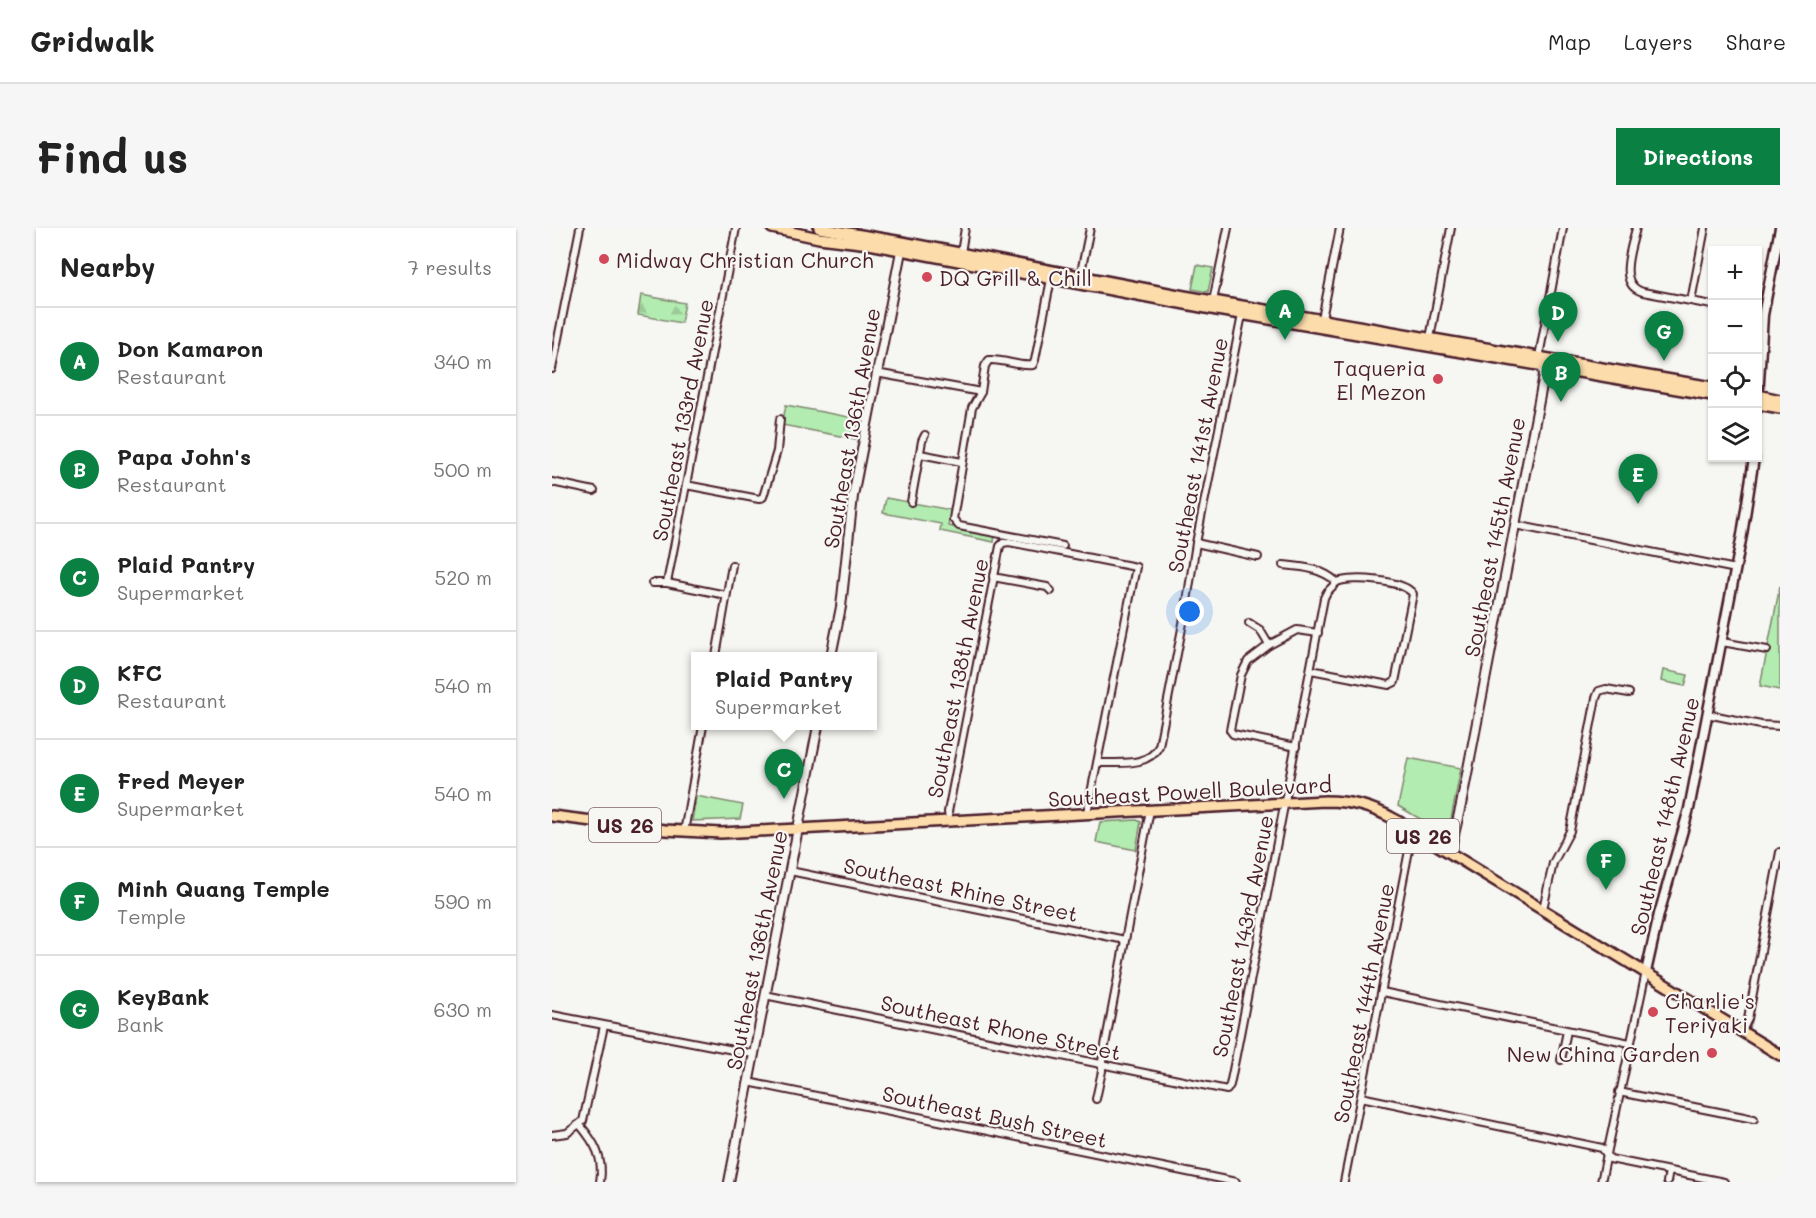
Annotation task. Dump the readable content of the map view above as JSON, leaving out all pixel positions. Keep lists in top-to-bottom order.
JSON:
{
  "streets": {
    "main road": ["Southeast Powell Boulevard", "Southeast 148th Avenue", "US 26"],
    "street": [
      "Southeast 133rd Avenue",
      "Southeast 136th Avenue",
      "Southeast 141st Avenue",
      "Southeast 145th Avenue",
      "Southeast 138th Avenue",
      "Southeast Rhine Street",
      "Southeast 143rd Avenue",
      "Southeast 144th Avenue",
      "Southeast Rhone Street",
      "Southeast Bush Street"
    ]
  },
  "crossings": [
    ["Southeast 136th Avenue", "Southeast Powell Boulevard"],
    ["Southeast 136th Avenue", "Southeast Rhine Street"],
    ["Southeast 136th Avenue", "Southeast Rhone Street"],
    ["Southeast 136th Avenue", "Southeast Bush Street"],
    ["Southeast 141st Avenue", "Southeast 138th Avenue"],
    ["Southeast 145th Avenue", "Southeast Powell Boulevard"],
    ["Southeast 138th Avenue", "Southeast Powell Boulevard"],
    ["Southeast Powell Boulevard", "Southeast 148th Avenue"],
    ["Southeast Powell Boulevard", "Southeast 143rd Avenue"],
    ["Southeast Powell Boulevard", "Southeast 144th Avenue"],
    ["Southeast 143rd Avenue", "Southeast Rhone Street"]
  ],
  "places": [
    "Midway Christian Church",
    "DQ Grill & Chill",
    "Taqueria El Mezon",
    "Charlie's Teriyaki",
    "New China Garden"
  ],
  "page": {
    "header": "Gridwalk",
    "nav": ["Map", "Layers", "Share"],
    "buttons": "Directions",
    "title": "Find us",
    "heading": ["Nearby", "7 results"],
    "map_buttons": ["+", "−"],
    "pins": [
      "A",
      "D",
      "G",
      "B",
      "E",
      "C",
      "F"
    ],
    "list": [
      {
        "mark": "A",
        "name": "Don Kamaron",
        "note": "Restaurant",
        "value": "340 m"
      },
      {
        "mark": "B",
        "name": "Papa John's",
        "note": "Restaurant",
        "value": "500 m"
      },
      {
        "mark": "C",
        "name": "Plaid Pantry",
        "note": "Supermarket",
        "value": "520 m"
      },
      {
        "mark": "D",
        "name": "KFC",
        "note": "Restaurant",
        "value": "540 m"
      },
      {
        "mark": "E",
        "name": "Fred Meyer",
        "note": "Supermarket",
        "value": "540 m"
      },
      {
        "mark": "F",
        "name": "Minh Quang Temple",
        "note": "Temple",
        "value": "590 m"
      },
      {
        "mark": "G",
        "name": "KeyBank",
        "note": "Bank",
        "value": "630 m"
      }
    ],
    "popup": ["Plaid Pantry", "Supermarket"]
  }
}
